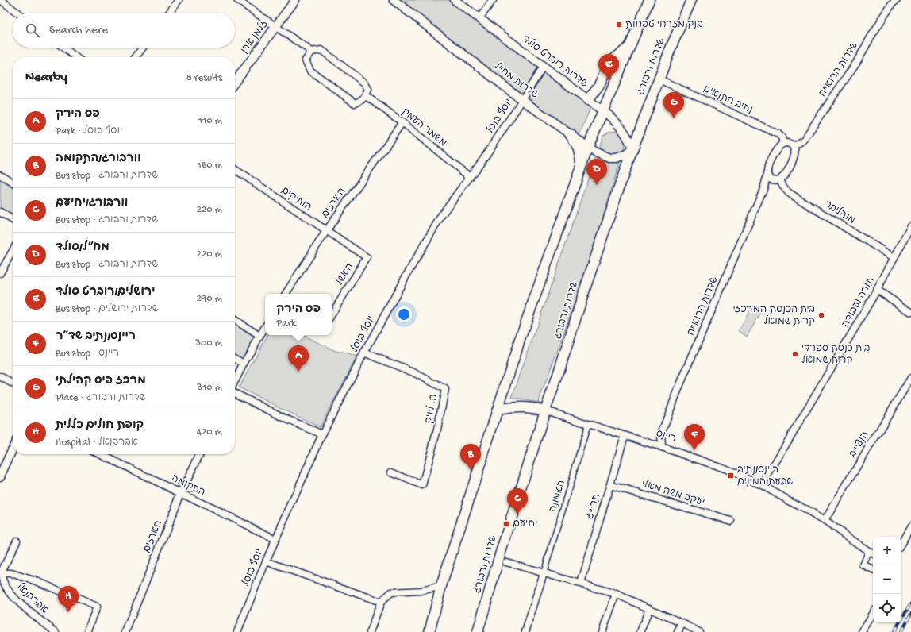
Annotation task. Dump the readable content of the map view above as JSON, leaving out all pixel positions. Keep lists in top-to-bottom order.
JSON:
{
  "streets": {
    "main road": ["שדרות ורבורג", "ריינס"],
    "street": [
      "זלמן ארן",
      "שדרות רוברט סולד",
      "שדרות הרוא\"ה",
      "שדרות מח\"ל",
      "נתיב התנאים",
      "יוסף בוסל",
      "משמר העמק",
      "הותיקים",
      "הארזים",
      "מוהליבר",
      "האשל",
      "תורה ועבודה",
      "ה. ליויק",
      "הנצי\"ב",
      "התקומה",
      "יעקב משה מאלי",
      "האמונה",
      "תרי\"ג",
      "אברבנאל"
    ]
  },
  "crossings": [
    ["שדרות רוברט סולד", "שדרות ורבורג"],
    ["שדרות רוברט סולד", "שדרות מח\"ל"],
    ["שדרות רוברט סולד", "יוסף בוסל"],
    ["שדרות ורבורג", "שדרות מח\"ל"],
    ["שדרות ורבורג", "נתיב התנאים"],
    ["שדרות ורבורג", "ריינס"],
    ["שדרות הרוא\"ה", "נתיב התנאים"],
    ["שדרות הרוא\"ה", "ריינס"],
    ["שדרות מח\"ל", "יוסף בוסל"],
    ["יוסף בוסל", "משמר העמק"],
    ["יוסף בוסל", "ה. ליויק"],
    ["יוסף בוסל", "התקומה"],
    ["משמר העמק", "הארזים"],
    ["הותיקים", "הארזים"],
    ["הותיקים", "האשל"],
    ["הארזים", "התקומה"],
    ["מוהליבר", "תורה ועבודה"],
    ["תורה ועבודה", "ריינס"],
    ["ריינס", "הנצי\"ב"],
    ["ריינס", "האמונה"],
    ["ריינס", "תרי\"ג"],
    ["יעקב משה מאלי", "תרי\"ג"]
  ],
  "places": {
    "other": ["בנק מזרחי טפחות", "בית הכנסת המרכזי קרית שמואל", "בית כנסת ספרדי קרית שמואל"],
    "transit": ["ריינס/נתיב שבעת המינים", "יחיעם"]
  },
  "page": {
    "search": "Search here",
    "pins": [
      "E",
      "G",
      "D",
      "A",
      "F",
      "B",
      "C",
      "H"
    ],
    "heading": ["Nearby", "8 results"],
    "list": [
      {
        "mark": "A",
        "name": "פס הירק",
        "note": "Park · יוסף בוסל",
        "value": "110 m"
      },
      {
        "mark": "B",
        "name": "וורבורג/התקומה",
        "note": "Bus stop · שדרות ורבורג",
        "value": "160 m"
      },
      {
        "mark": "C",
        "name": "וורבורג/יחיעם",
        "note": "Bus stop · שדרות ורבורג",
        "value": "220 m"
      },
      {
        "mark": "D",
        "name": "מח״ל/סולד",
        "note": "Bus stop · שדרות ורבורג",
        "value": "220 m"
      },
      {
        "mark": "E",
        "name": "ירושלים/רוברט סולד",
        "note": "Bus stop · שדרות ירושלים",
        "value": "290 m"
      },
      {
        "mark": "F",
        "name": "ריינס/נתיב שד״ר",
        "note": "Bus stop · ריינס",
        "value": "300 m"
      },
      {
        "mark": "G",
        "name": "מרכז פיס קהילתי",
        "note": "Place · שדרות ורבורג",
        "value": "310 m"
      },
      {
        "mark": "H",
        "name": "קופת חולים כללית",
        "note": "Hospital · אברבנאל",
        "value": "420 m"
      }
    ],
    "popup": ["פס הירק", "Park"],
    "map_buttons": ["+", "−"]
  }
}
